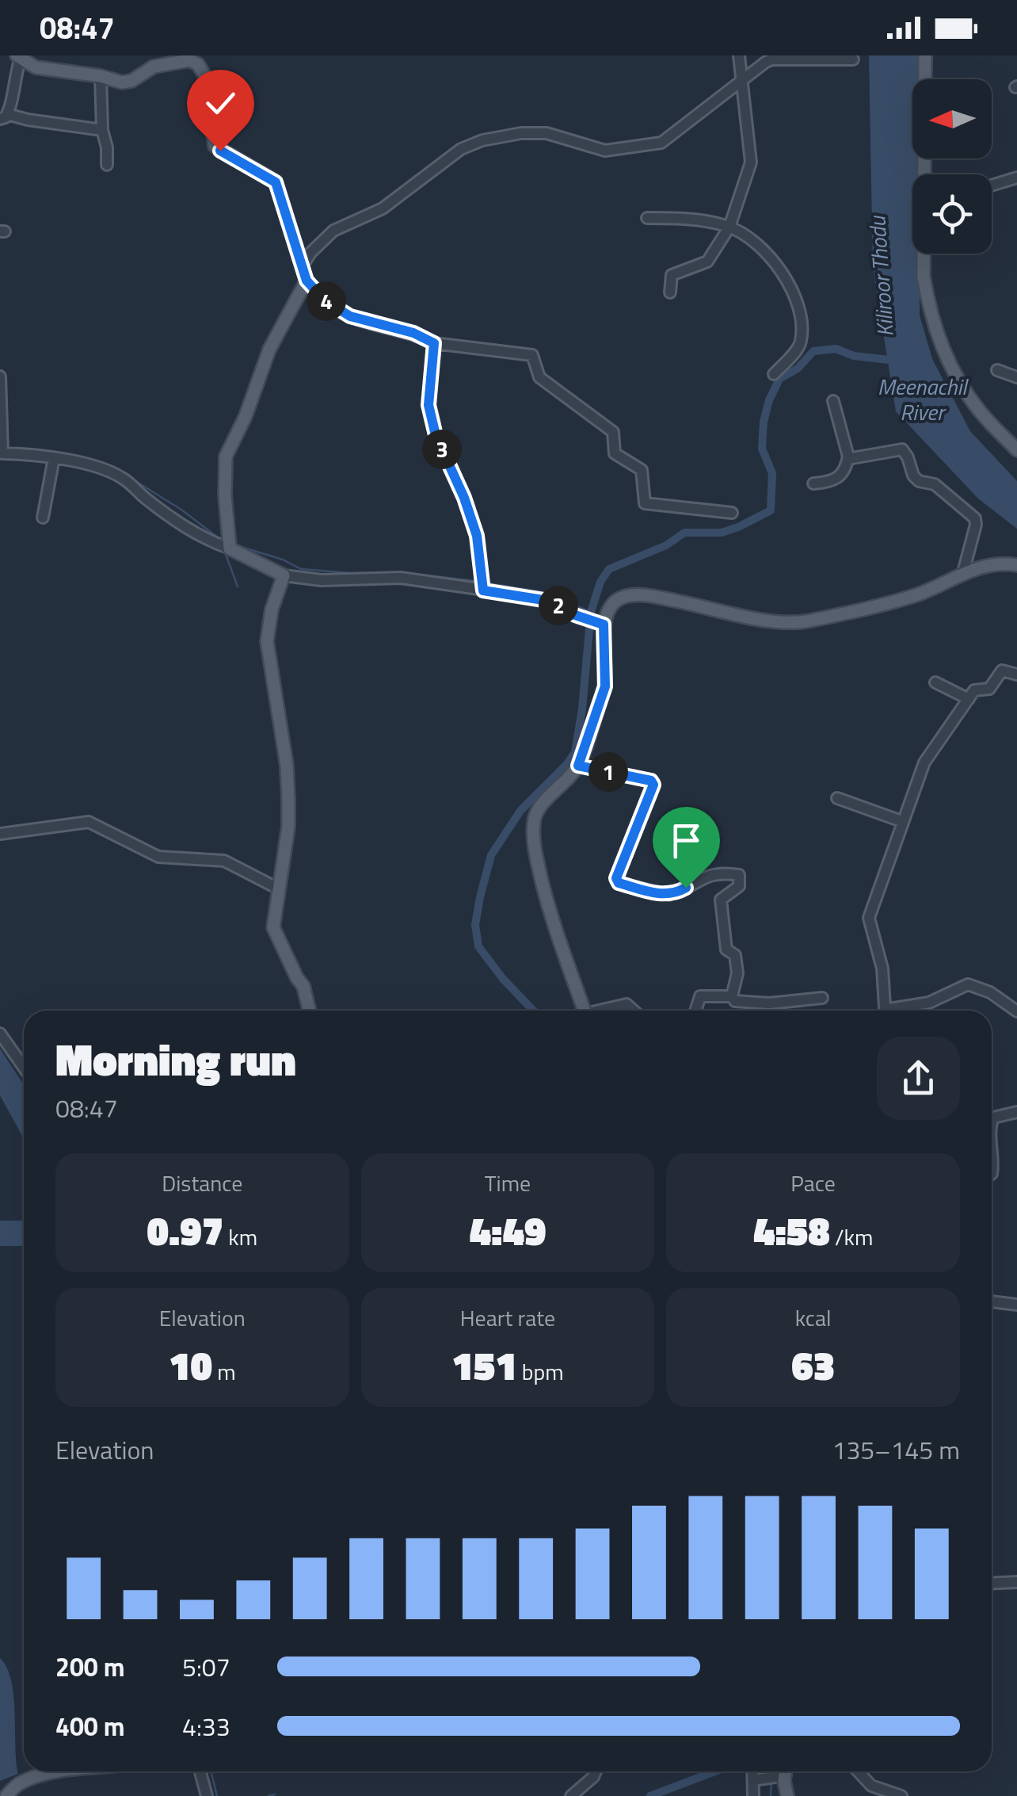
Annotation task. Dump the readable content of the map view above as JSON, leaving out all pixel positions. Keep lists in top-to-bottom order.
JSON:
{
  "water": ["Kiliroor Thodu", "Meenachil River"],
  "north": "left",
  "page": {
    "status": "08:47",
    "pins": [
      "4",
      "3",
      "2",
      "1"
    ],
    "heading": ["Morning run", "08:47"],
    "stats": [
      ["Distance", "0.97 km"],
      ["Time", "4:49"],
      ["Pace", "4:58 /km"],
      ["Elevation", "10 m"],
      ["Heart rate", "151 bpm"],
      ["kcal", "63"]
    ],
    "chart": ["Elevation", "135–145 m"],
    "list": [
      {
        "name": "200 m",
        "note": "5:07"
      },
      {
        "name": "400 m",
        "note": "4:33"
      }
    ]
  }
}
